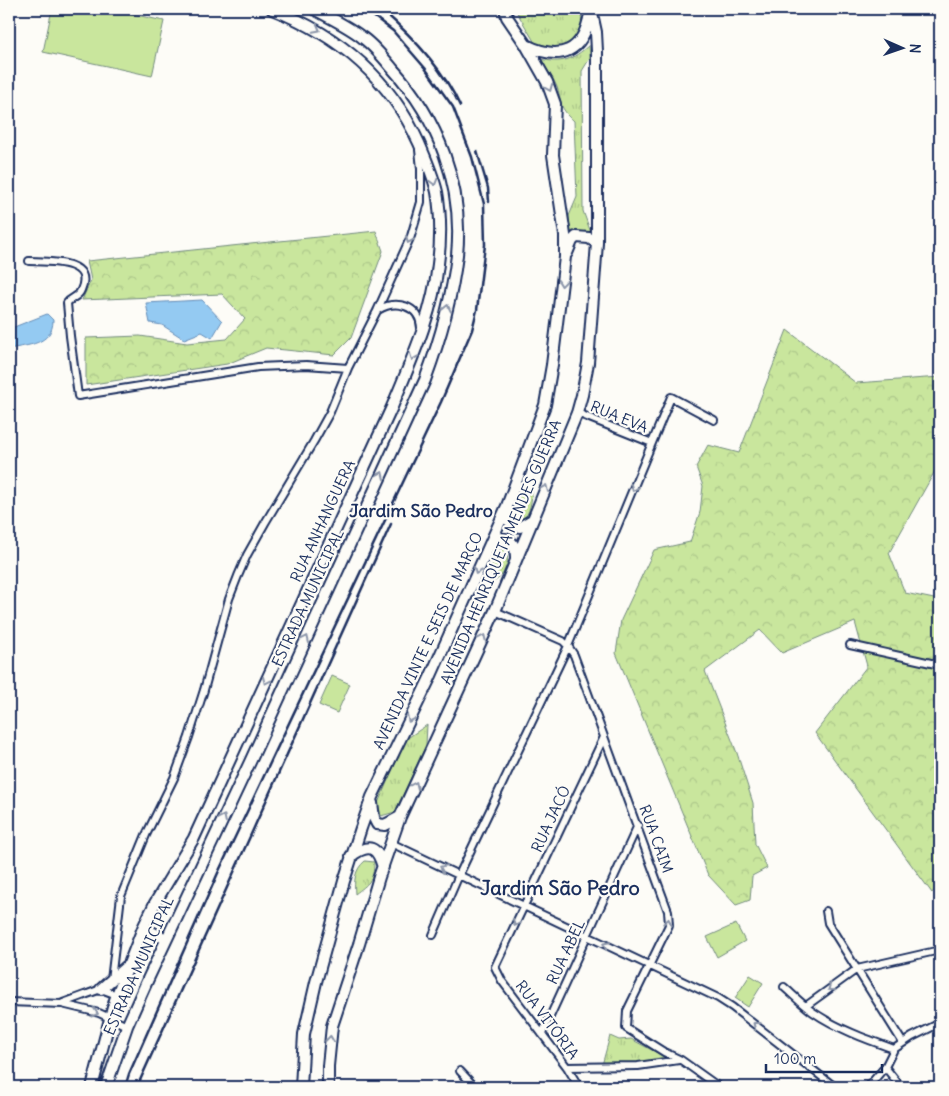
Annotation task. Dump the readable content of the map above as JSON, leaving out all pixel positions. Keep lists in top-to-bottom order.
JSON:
{
  "streets": {
    "main road": [
      "RUA ANHANGUERA",
      "AVENIDA HENRIQUETA MENDES GUERRA",
      "ESTRADA MUNICIPAL",
      "AVENIDA VINTE E SEIS DE MARÇO"
    ],
    "street": [
      "RUA EVA",
      "RUA JACÓ",
      "RUA CAIM",
      "RUA ABEL",
      "RUA VITÓRIA"
    ]
  },
  "crossings": [
    ["RUA EVA", "AVENIDA HENRIQUETA MENDES GUERRA"],
    ["RUA ANHANGUERA", "ESTRADA MUNICIPAL"],
    ["RUA JACÓ", "RUA CAIM"],
    ["RUA JACÓ", "RUA VITÓRIA"],
    ["RUA CAIM", "RUA ABEL"],
    ["RUA ABEL", "RUA VITÓRIA"]
  ],
  "one_way": ["RUA ANHANGUERA", "AVENIDA HENRIQUETA MENDES GUERRA", "AVENIDA VINTE E SEIS DE MARÇO"],
  "districts": ["Jardim São Pedro", "Jardim São Pedro"],
  "scale_bar": "100 m",
  "north": "right"
}
